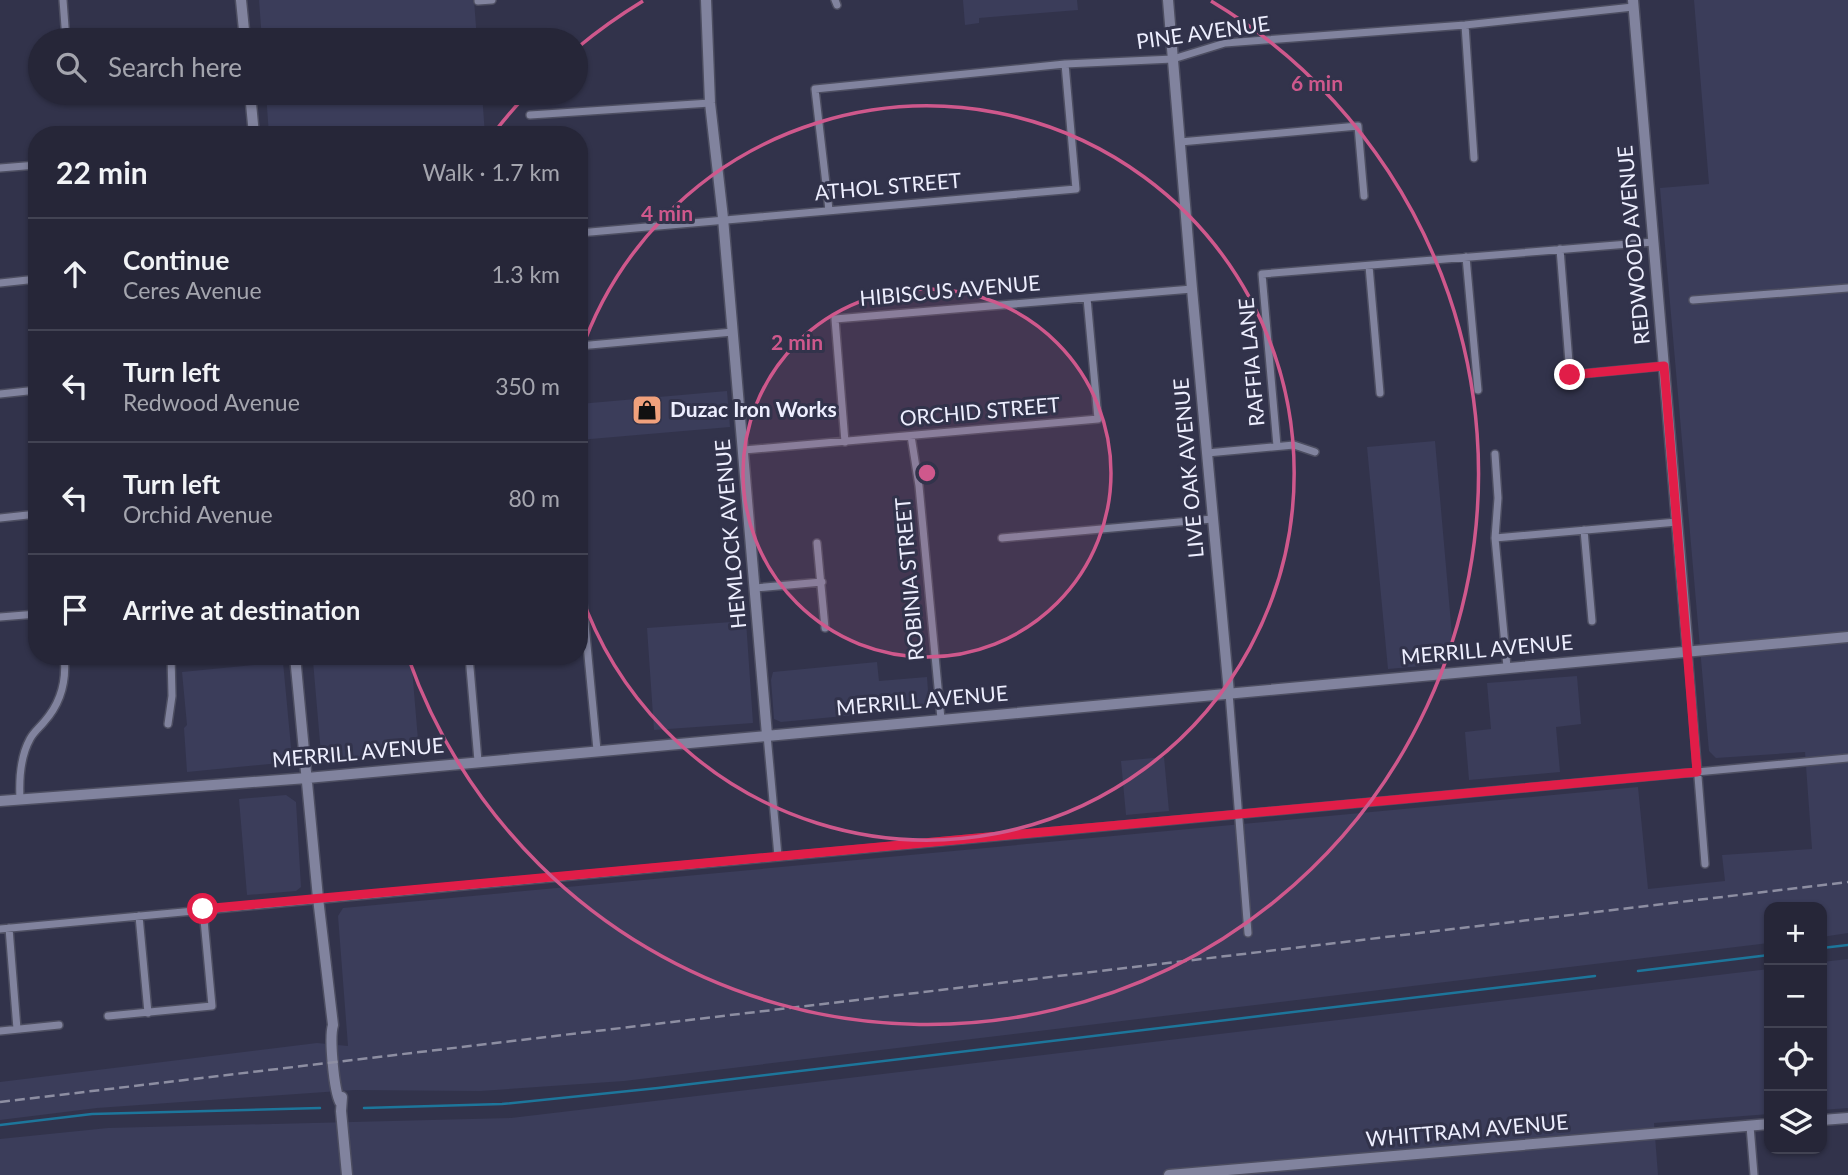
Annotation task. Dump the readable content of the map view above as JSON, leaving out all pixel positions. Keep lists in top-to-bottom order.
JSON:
{
  "streets": {
    "street": [
      "PINE AVENUE",
      "ATHOL STREET",
      "REDWOOD AVENUE",
      "HIBISCUS AVENUE",
      "RAFFIA LANE",
      "ORCHID STREET",
      "LIVE OAK AVENUE",
      "HEMLOCK AVENUE",
      "ROBINIA STREET",
      "MERRILL AVENUE",
      "WHITTRAM AVENUE"
    ]
  },
  "crossings": [
    ["PINE AVENUE", "ATHOL STREET"],
    ["PINE AVENUE", "REDWOOD AVENUE"],
    ["PINE AVENUE", "LIVE OAK AVENUE"],
    ["ATHOL STREET", "HEMLOCK AVENUE"],
    ["REDWOOD AVENUE", "MERRILL AVENUE"],
    ["HIBISCUS AVENUE", "ORCHID STREET"],
    ["HIBISCUS AVENUE", "LIVE OAK AVENUE"],
    ["ORCHID STREET", "HEMLOCK AVENUE"],
    ["ORCHID STREET", "ROBINIA STREET"],
    ["LIVE OAK AVENUE", "MERRILL AVENUE"],
    ["HEMLOCK AVENUE", "MERRILL AVENUE"],
    ["ROBINIA STREET", "MERRILL AVENUE"]
  ],
  "places": {
    "shop": ["Duzac Iron Works"]
  },
  "page": {
    "search": "Search here",
    "heading": ["22 min", "Walk · 1.7 km"],
    "list": [
      ["Continue", "Ceres Avenue", "1.3 km"],
      ["Turn left", "Redwood Avenue", "350 m"],
      ["Turn left", "Orchid Avenue", "80 m"],
      "Arrive at destination"
    ],
    "map_buttons": ["+", "−"]
  },
  "rings": ["6 min", "4 min", "2 min"]
}
